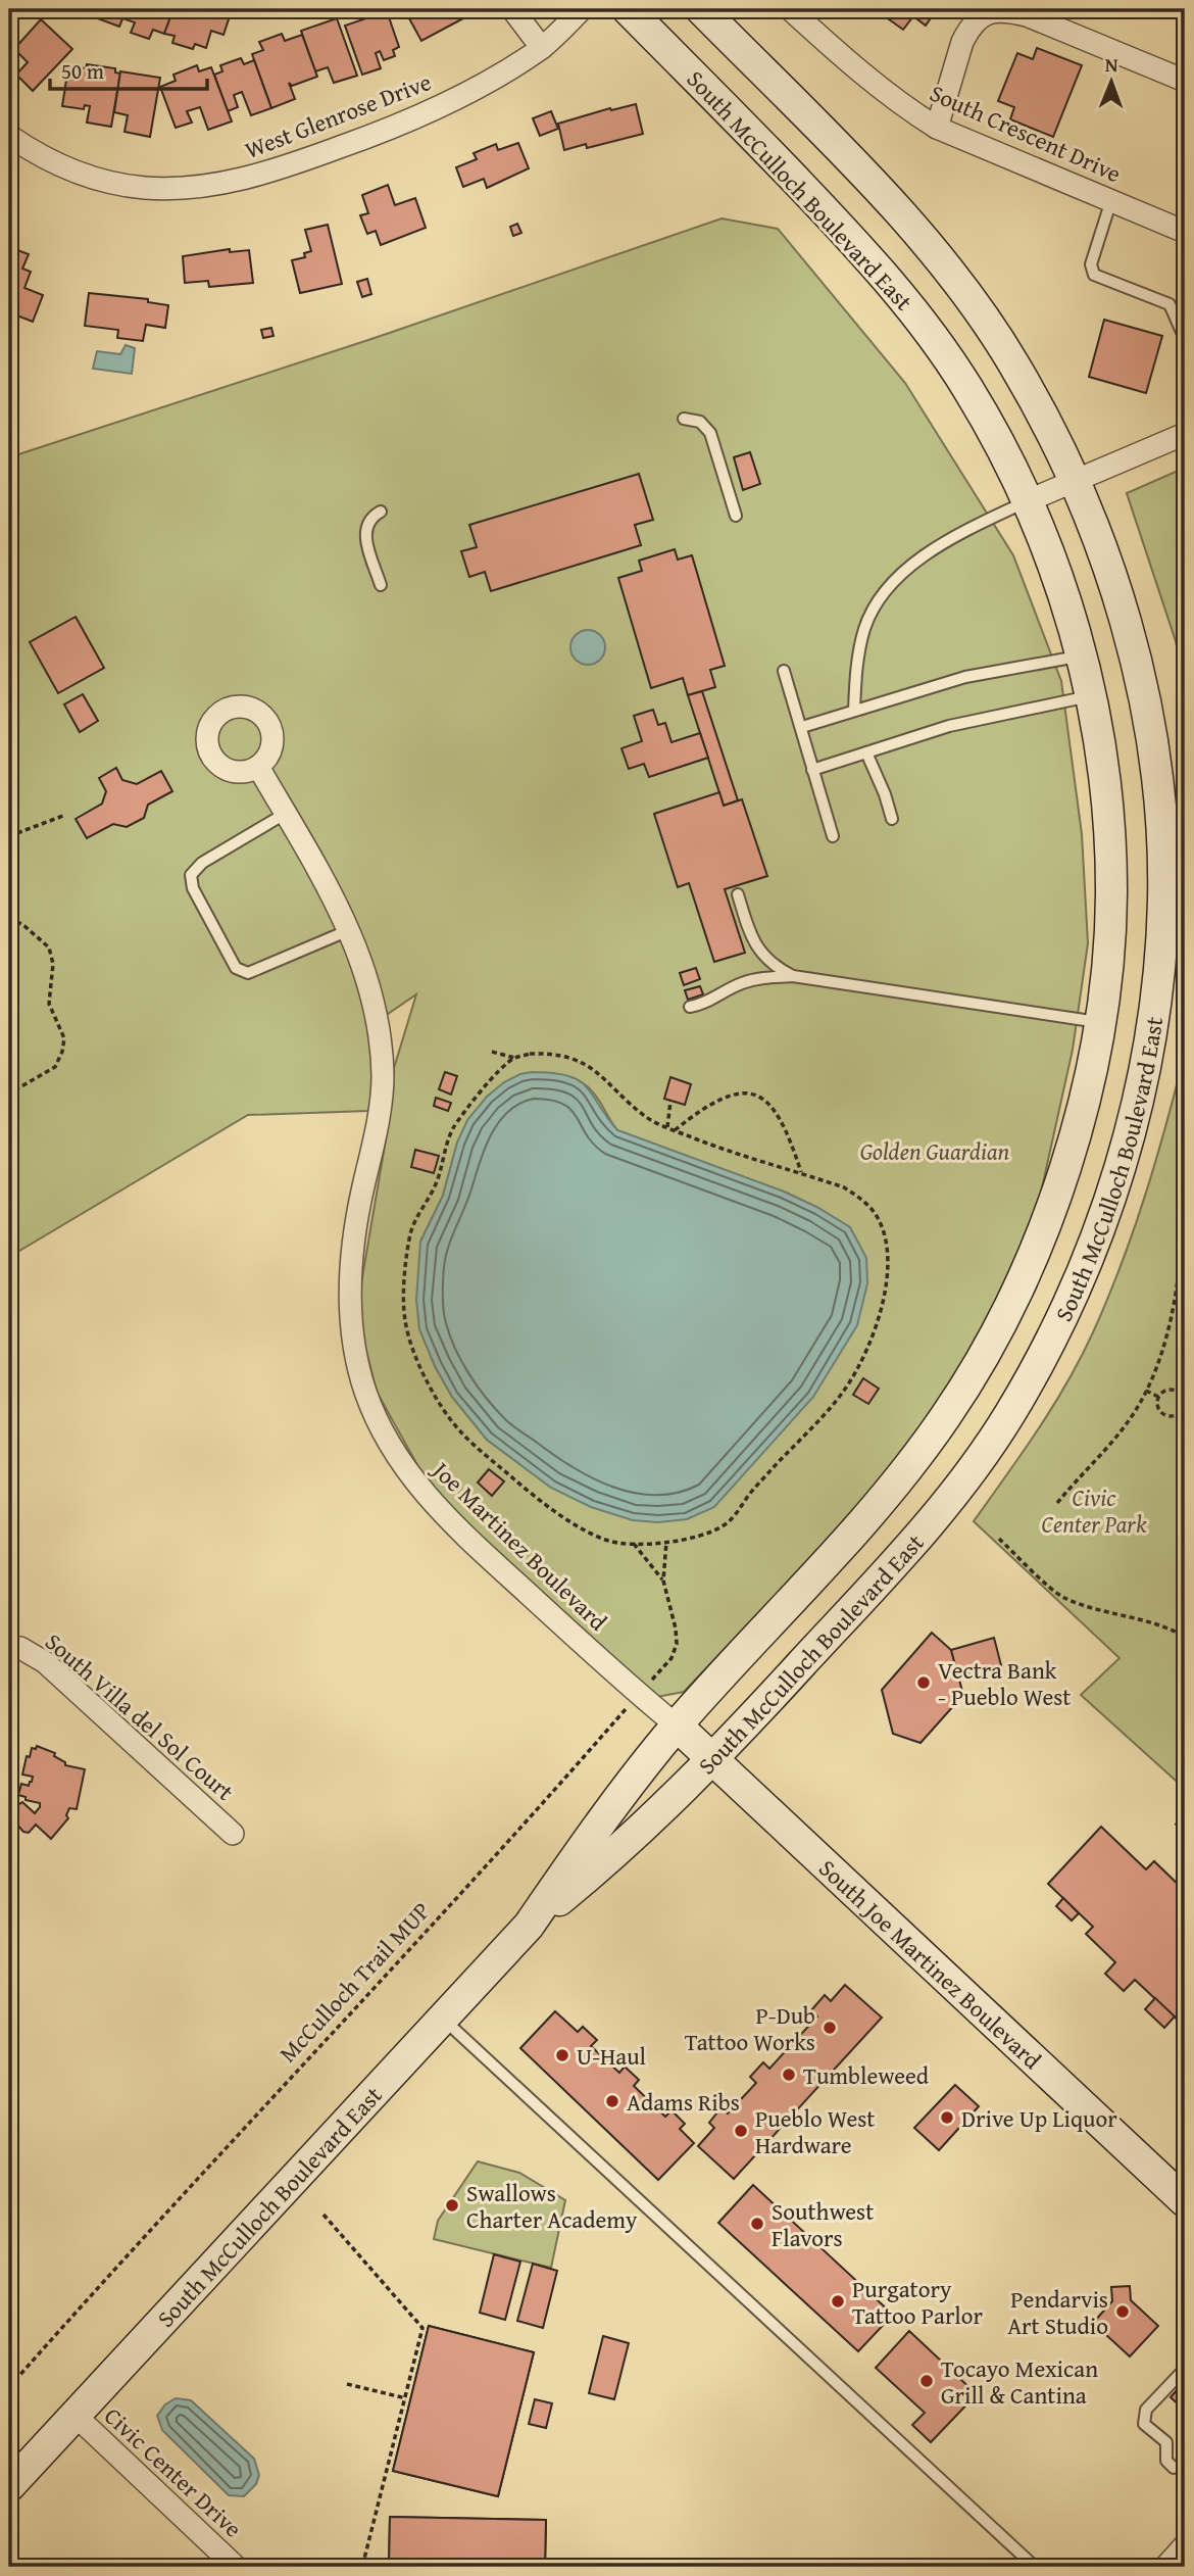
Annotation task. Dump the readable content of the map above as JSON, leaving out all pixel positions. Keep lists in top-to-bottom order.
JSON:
{
  "streets": {
    "main road": ["South McCulloch Boulevard East", "South Joe Martinez Boulevard"],
    "street": [
      "West Glenrose Drive",
      "South Crescent Drive",
      "Joe Martinez Boulevard",
      "South Villa del Sol Court",
      "Civic Center Drive"
    ],
    "path": ["McCulloch Trail MUP"]
  },
  "crossings": [
    ["South McCulloch Boulevard East", "Joe Martinez Boulevard"],
    ["South McCulloch Boulevard East", "South Joe Martinez Boulevard"],
    ["South McCulloch Boulevard East", "Civic Center Drive"],
    ["Joe Martinez Boulevard", "South Joe Martinez Boulevard"],
    ["Joe Martinez Boulevard", "McCulloch Trail MUP"]
  ],
  "parks": ["Golden Guardian", "Civic Center Park"],
  "places": [
    "Vectra Bank - Pueblo West",
    "P-Dub Tattoo Works",
    "U-Haul",
    "Tumbleweed",
    "Adams Ribs",
    "Drive Up Liquor",
    "Pueblo West Hardware",
    "Swallows Charter Academy",
    "Southwest Flavors",
    "Purgatory Tattoo Parlor",
    "Pendarvis Art Studio",
    "Tocayo Mexican Grill & Cantina"
  ],
  "scale_bar": "50 m",
  "north": "top"
}
